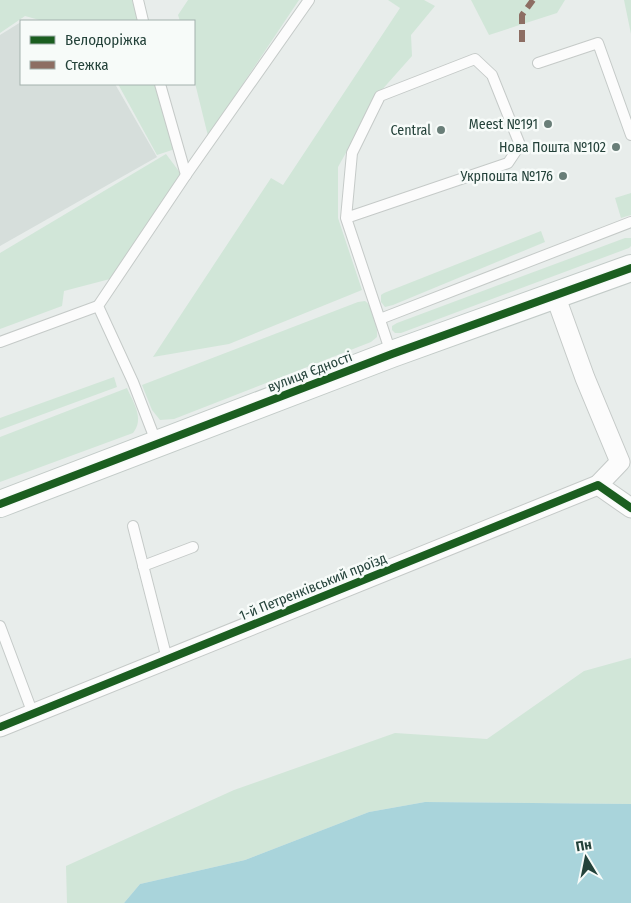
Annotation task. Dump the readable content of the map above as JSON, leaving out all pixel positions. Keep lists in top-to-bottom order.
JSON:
{
  "streets": {
    "street": ["вулиця Єдності", "1-й Петренківський проїзд"]
  },
  "places": [
    "Meest №191",
    "Central",
    "Нова Пошта №102",
    "Укрпошта №176"
  ],
  "legend": ["Велодоріжка", "Стежка"],
  "north": "top"
}
